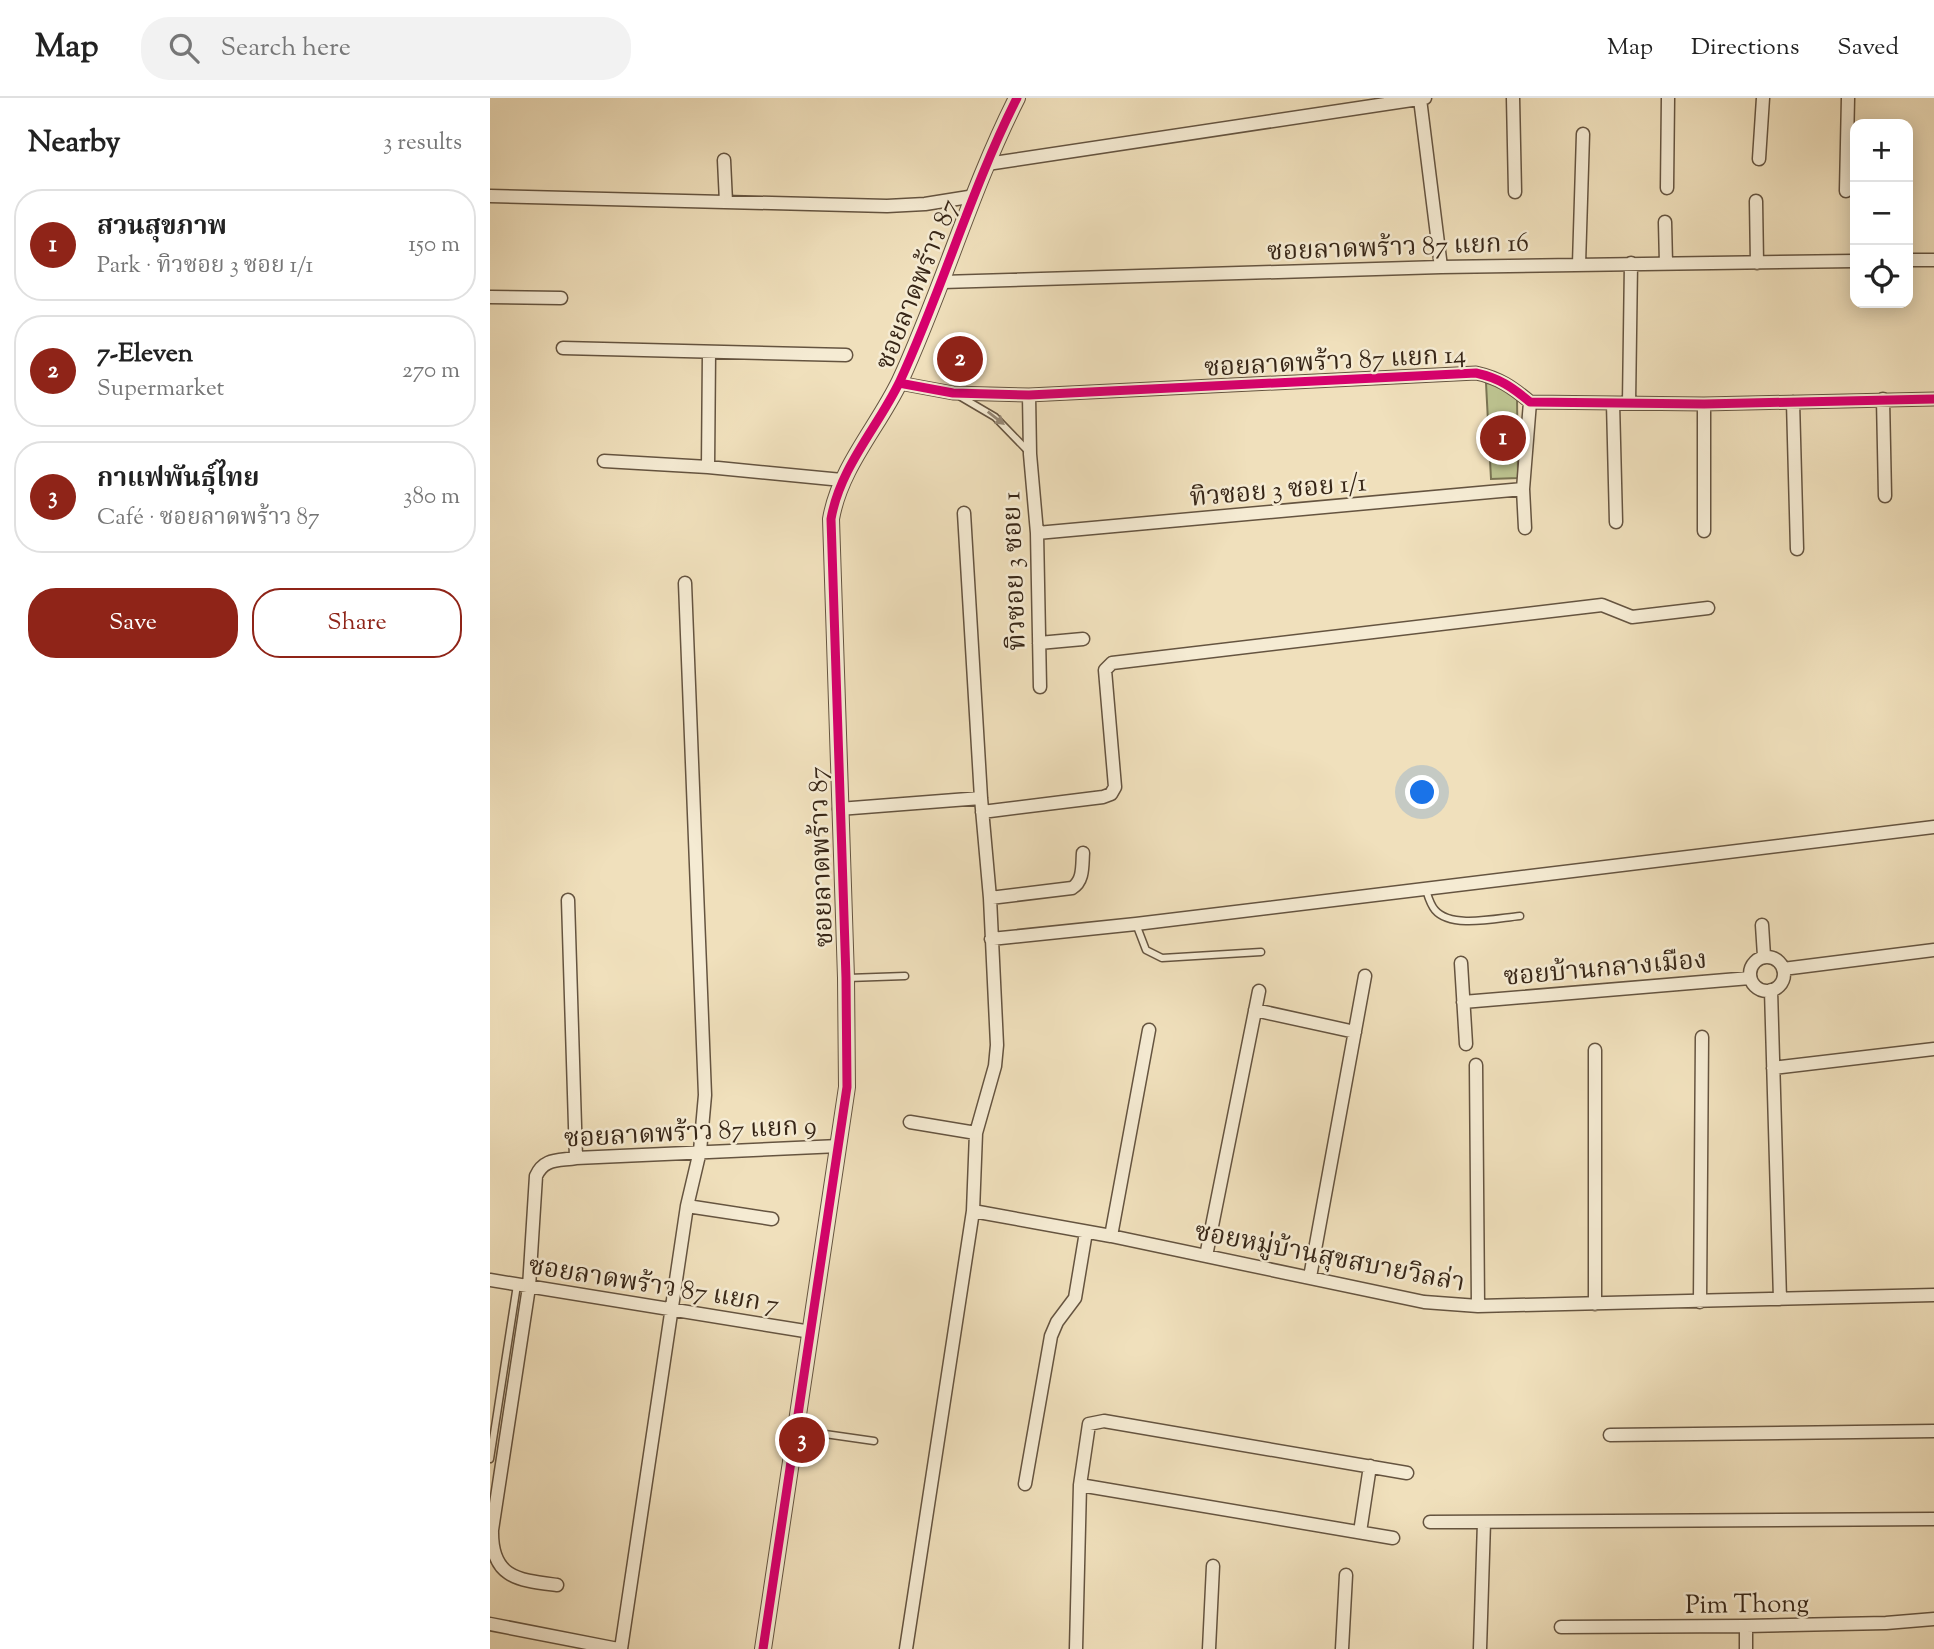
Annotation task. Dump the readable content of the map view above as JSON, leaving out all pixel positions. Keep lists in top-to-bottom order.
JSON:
{
  "streets": {
    "street": [
      "ซอยลาดพร้าว 87 แยก 16",
      "ซอยลาดพร้าว 87",
      "ซอยลาดพร้าว 87 แยก 14",
      "ทิวซอย 3 ซอย 1/1",
      "ทิวซอย 3 ซอย 1",
      "ซอยบ้านกลางเมือง",
      "ซอยลาดพร้าว 87 แยก 9",
      "ซอยหมู่บ้านสุขสบายวิลล่า",
      "ซอยลาดพร้าว 87 แยก 7",
      "Pim Thong"
    ]
  },
  "crossings": [
    ["ซอยลาดพร้าว 87 แยก 16", "ซอยลาดพร้าว 87"],
    ["ซอยลาดพร้าว 87", "ซอยลาดพร้าว 87 แยก 14"],
    ["ซอยลาดพร้าว 87", "ซอยลาดพร้าว 87 แยก 9"],
    ["ซอยลาดพร้าว 87", "ซอยลาดพร้าว 87 แยก 7"],
    ["ซอยลาดพร้าว 87 แยก 14", "ทิวซอย 3 ซอย 1"],
    ["ทิวซอย 3 ซอย 1/1", "ทิวซอย 3 ซอย 1"],
    ["ซอยลาดพร้าว 87 แยก 9", "ซอยลาดพร้าว 87 แยก 7"]
  ],
  "page": {
    "header": "Map",
    "search": "Search here",
    "nav": ["Map", "Directions", "Saved"],
    "heading": ["Nearby", "3 results"],
    "map_buttons": ["+", "−"],
    "list": [
      {
        "mark": "1",
        "name": "สวนสุขภาพ",
        "note": "Park · ทิวซอย 3 ซอย 1/1",
        "value": "150 m"
      },
      {
        "mark": "2",
        "name": "7-Eleven",
        "note": "Supermarket",
        "value": "270 m"
      },
      {
        "mark": "3",
        "name": "กาแฟพันธ์ุไทย",
        "note": "Café · ซอยลาดพร้าว 87",
        "value": "380 m"
      }
    ],
    "pins": ["2", "1", "3"],
    "buttons": ["Save", "Share"]
  }
}
